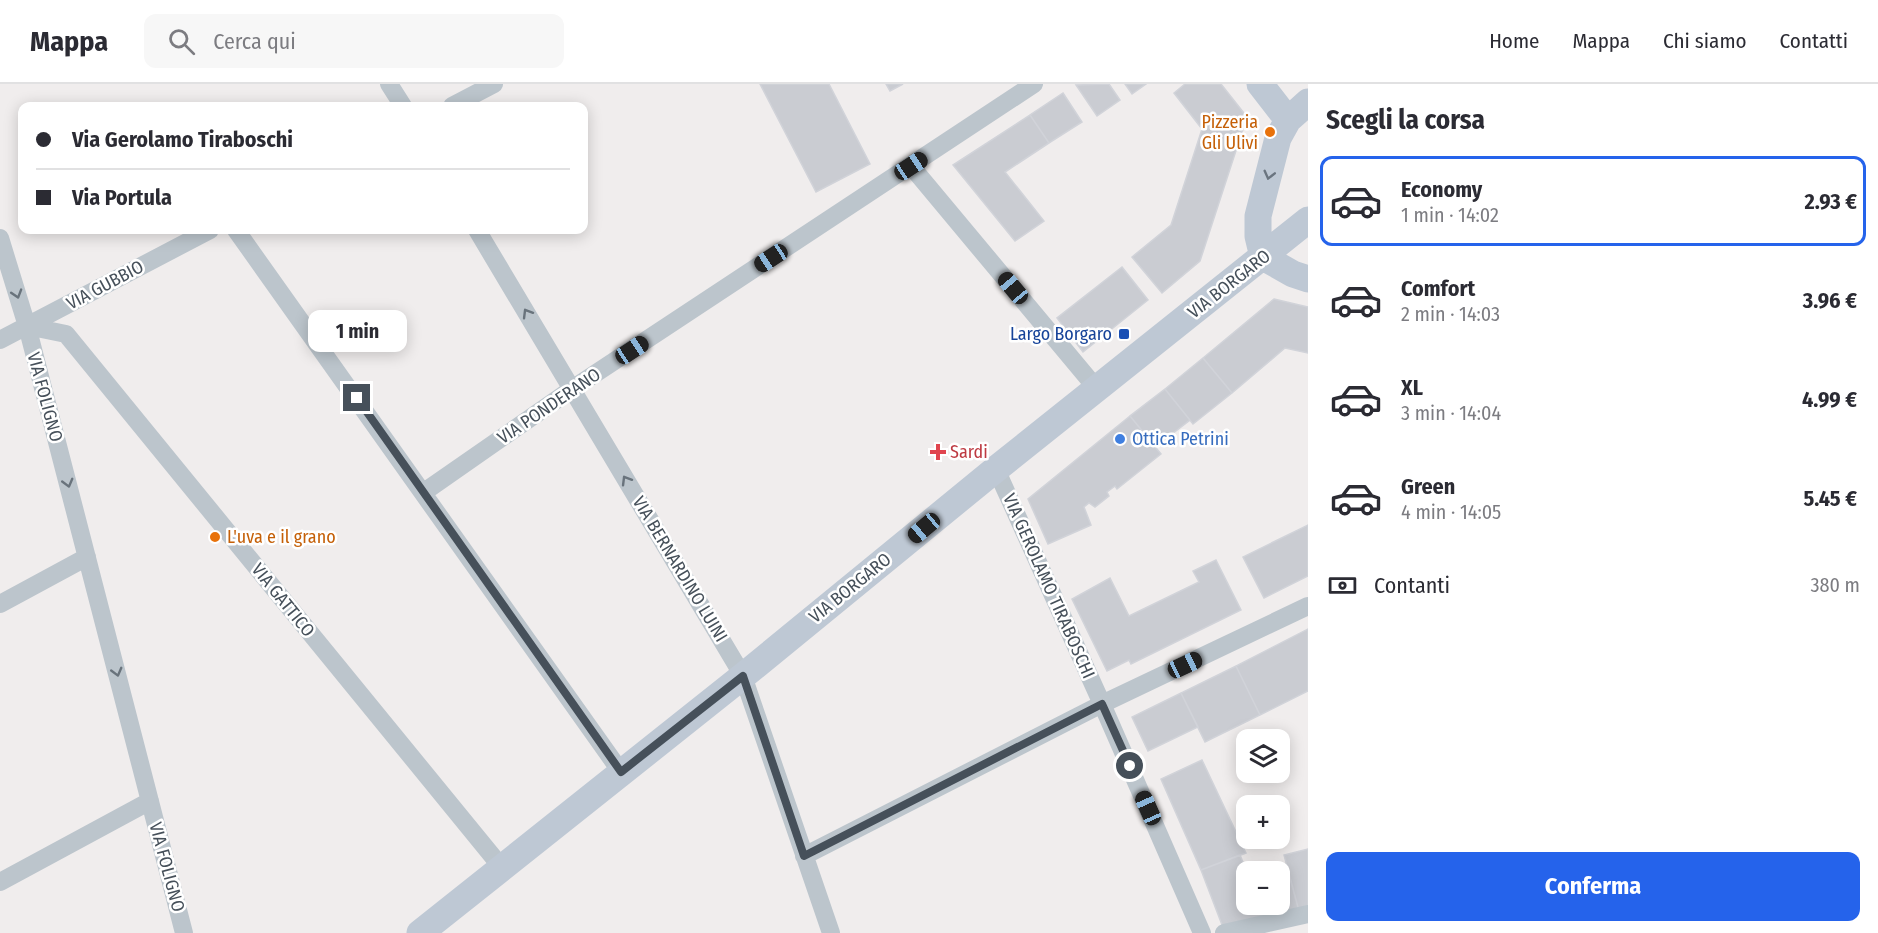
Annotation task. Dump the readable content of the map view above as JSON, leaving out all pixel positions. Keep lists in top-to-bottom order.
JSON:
{
  "streets": {
    "street": [
      "VIA BORGARO",
      "VIA GUBBIO",
      "VIA FOLIGNO",
      "VIA PONDERANO",
      "VIA BERNARDINO LUINI",
      "VIA GEROLAMO TIRABOSCHI",
      "VIA GATTICO"
    ]
  },
  "crossings": [
    ["VIA BORGARO", "VIA BERNARDINO LUINI"],
    ["VIA BORGARO", "VIA GEROLAMO TIRABOSCHI"],
    ["VIA BORGARO", "VIA GATTICO"],
    ["VIA GUBBIO", "VIA FOLIGNO"],
    ["VIA GUBBIO", "VIA GATTICO"],
    ["VIA FOLIGNO", "VIA GATTICO"],
    ["VIA PONDERANO", "VIA BERNARDINO LUINI"]
  ],
  "one_way": ["VIA FOLIGNO", "VIA BERNARDINO LUINI"],
  "places": {
    "other": ["Pizzeria Gli Ulivi", "Ottica Petrini", "L'uva e il grano"],
    "transit": ["Largo Borgaro"],
    "health": ["Sardi"]
  },
  "page": {
    "header": "Mappa",
    "search": "Cerca qui",
    "nav": [
      "Home",
      "Mappa",
      "Chi siamo",
      "Contatti"
    ],
    "heading": "Scegli la corsa",
    "banner": ["Via Gerolamo Tiraboschi", "Via Portula"],
    "list": [
      {
        "name": "Economy",
        "note": "1 min · 14:02",
        "value": "2.93 €"
      },
      {
        "name": "Comfort",
        "note": "2 min · 14:03",
        "value": "3.96 €"
      },
      {
        "name": "XL",
        "note": "3 min · 14:04",
        "value": "4.99 €"
      },
      {
        "name": "Green",
        "note": "4 min · 14:05",
        "value": "5.45 €"
      }
    ],
    "bubble": "1 min",
    "pay": ["Contanti", "380 m"],
    "map_buttons": ["+", "−"],
    "buttons": "Conferma"
  }
}
